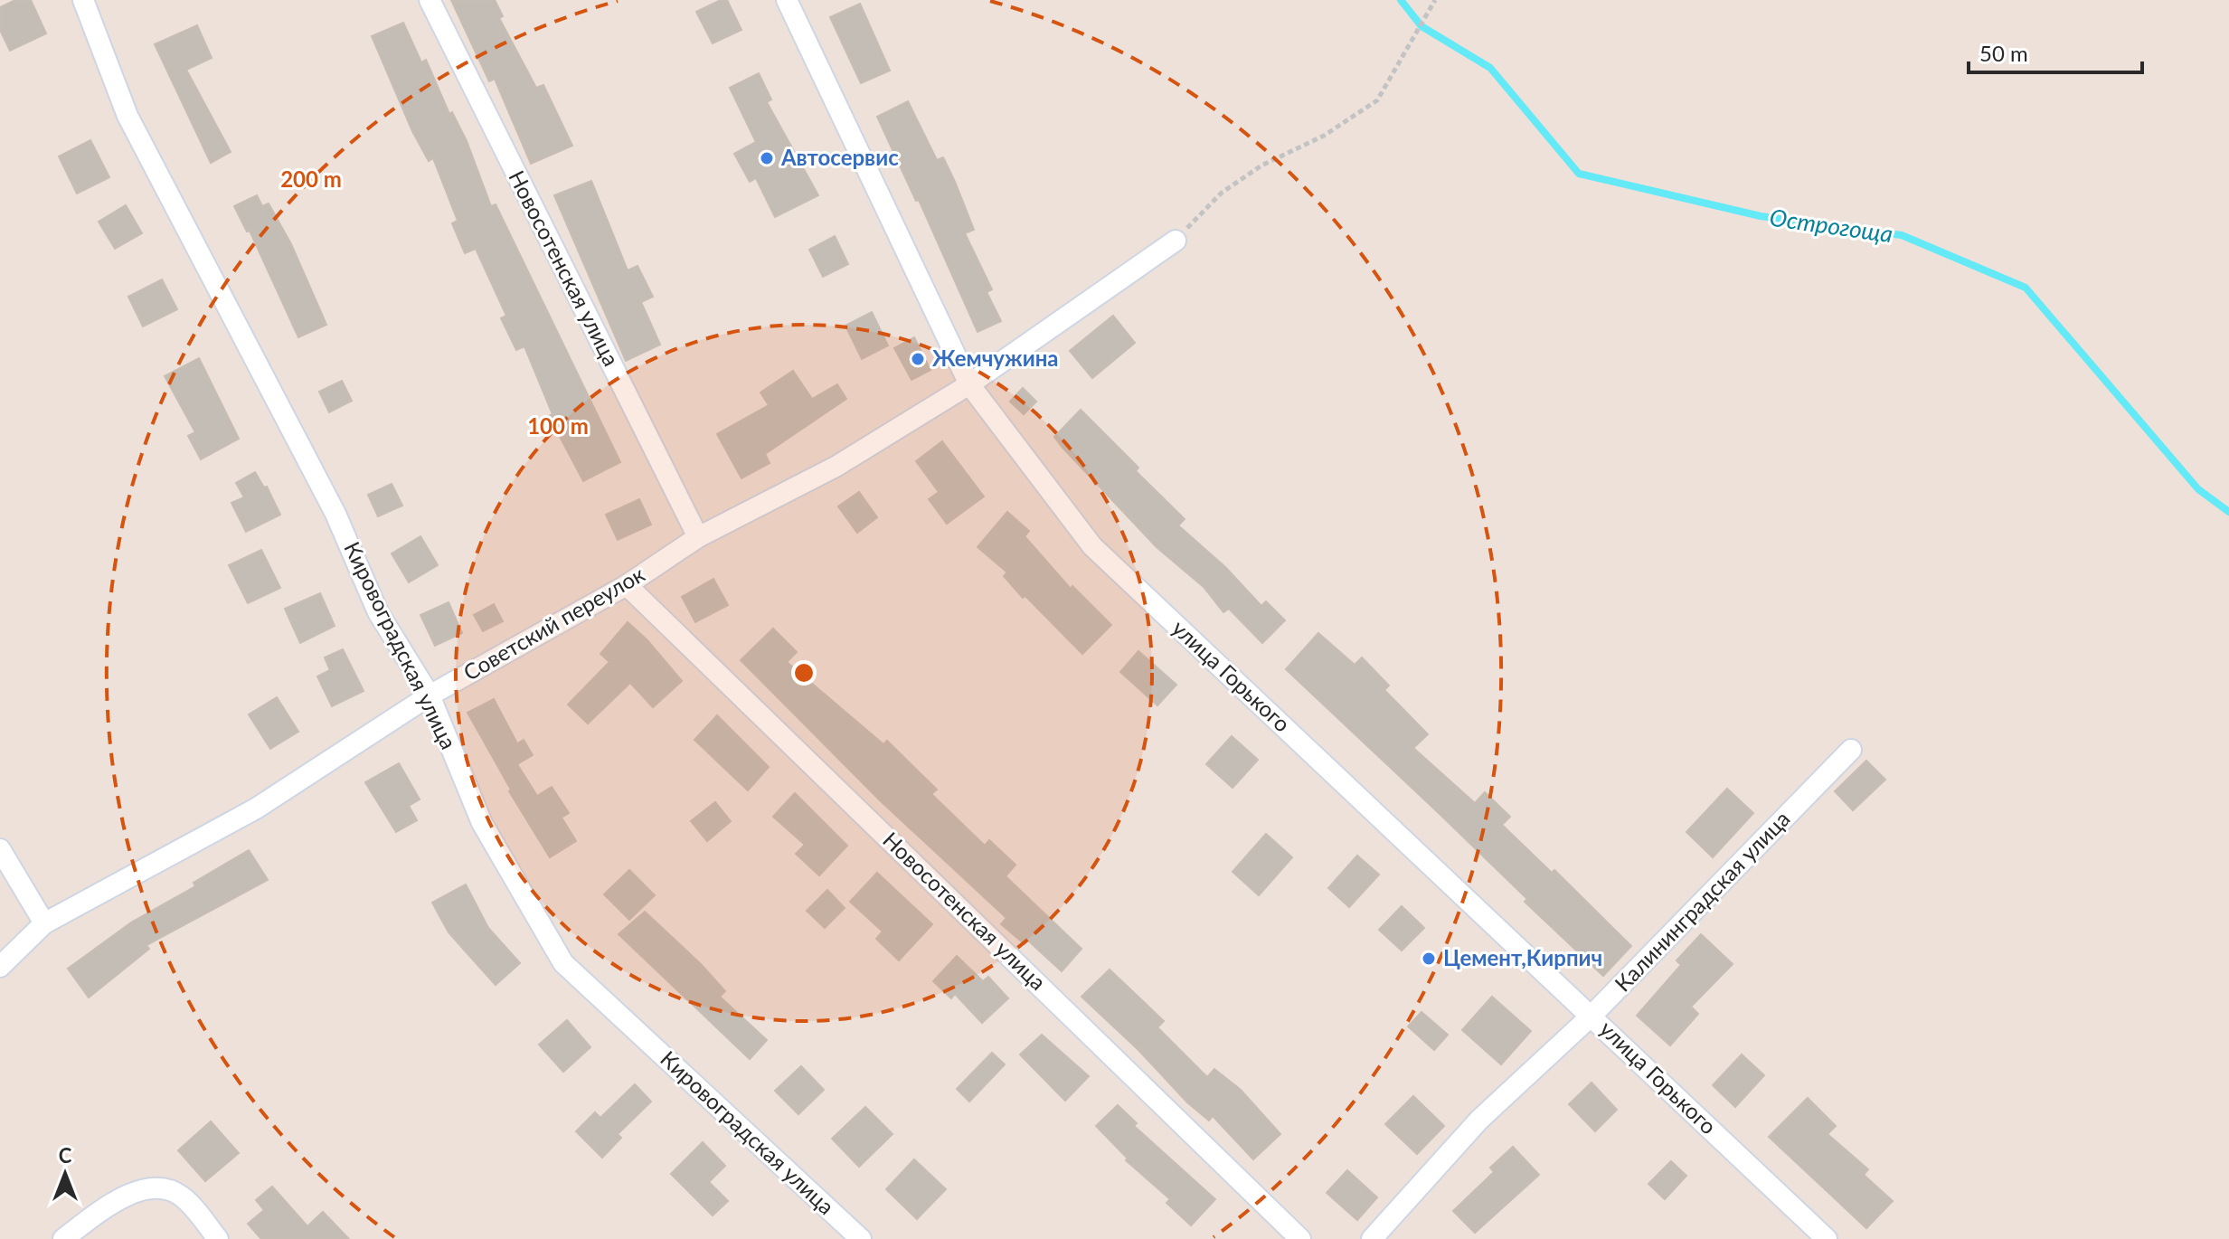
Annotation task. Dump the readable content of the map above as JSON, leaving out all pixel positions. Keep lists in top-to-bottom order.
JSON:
{
  "streets": {
    "street": [
      "Новосотенская улица",
      "Советский переулок",
      "Кировоградская улица",
      "улица Горького",
      "Калининградская улица"
    ]
  },
  "crossings": [
    ["Новосотенская улица", "Советский переулок"],
    ["Советский переулок", "Кировоградская улица"],
    ["Советский переулок", "улица Горького"],
    ["улица Горького", "Калининградская улица"]
  ],
  "water": ["Острогоща"],
  "places": ["Автосервис", "Жемчужина", "Цемент,Кирпич"],
  "scale_bar": "50 m",
  "north": "top",
  "rings": ["200 m", "100 m"]
}
